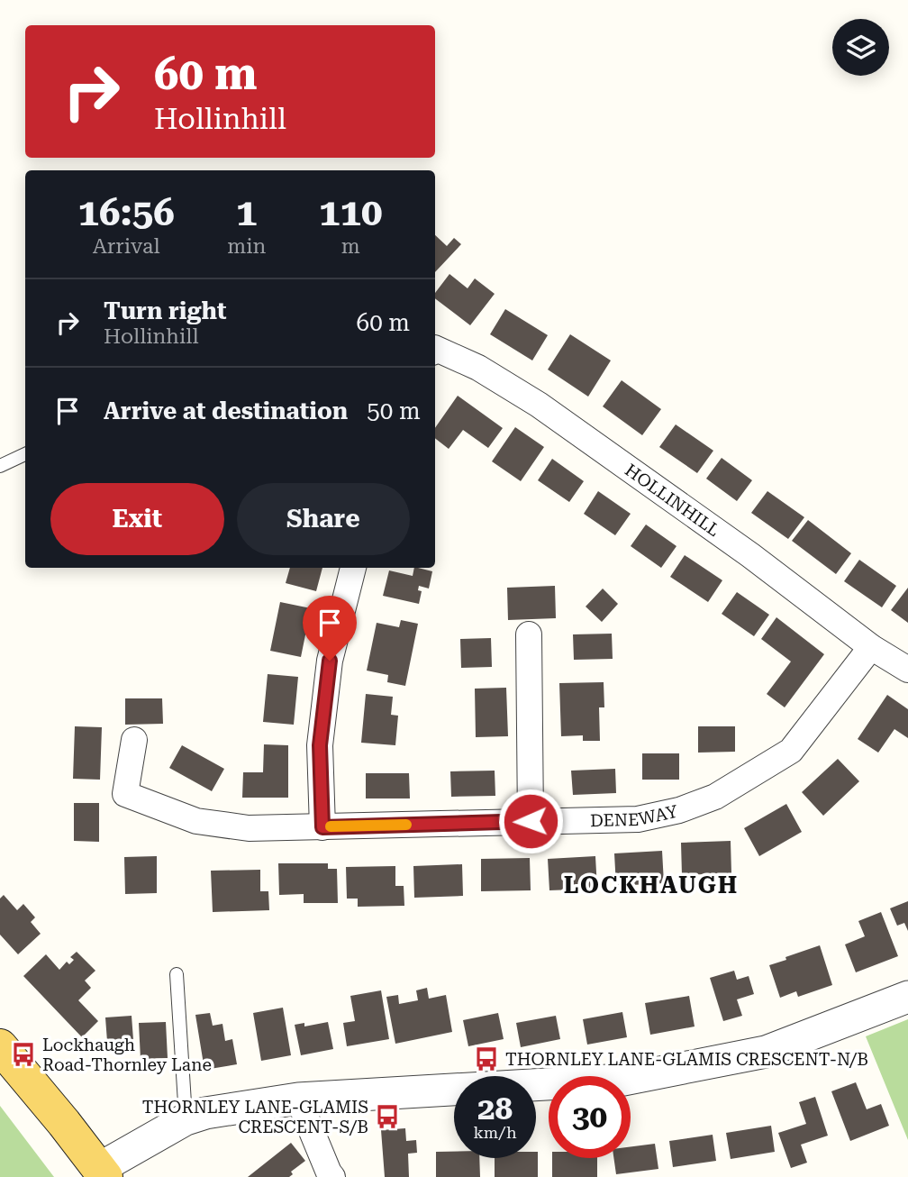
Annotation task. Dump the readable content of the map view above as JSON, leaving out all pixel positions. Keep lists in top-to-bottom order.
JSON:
{
  "streets": {
    "street": ["HOLLINHILL", "DENEWAY"]
  },
  "crossings": [
    ["HOLLINHILL", "DENEWAY"]
  ],
  "districts": ["LOCKHAUGH"],
  "places": {
    "bus stop": ["Lockhaugh Road-Thornley Lane", "THORNLEY LANE-GLAMIS CRESCENT-N/B", "THORNLEY LANE-GLAMIS CRESCENT-S/B"]
  },
  "page": {
    "turn": ["60 m", "Hollinhill"],
    "eta": [
      "16:56",
      "Arrival",
      "1",
      "min",
      "110",
      "m"
    ],
    "list": [
      {
        "name": "Turn right",
        "note": "Hollinhill",
        "value": "60 m"
      },
      {
        "name": "Arrive at destination",
        "value": "50 m"
      }
    ],
    "buttons": ["Exit", "Share"],
    "speed": "28 km/h",
    "limit": "30"
  }
}
